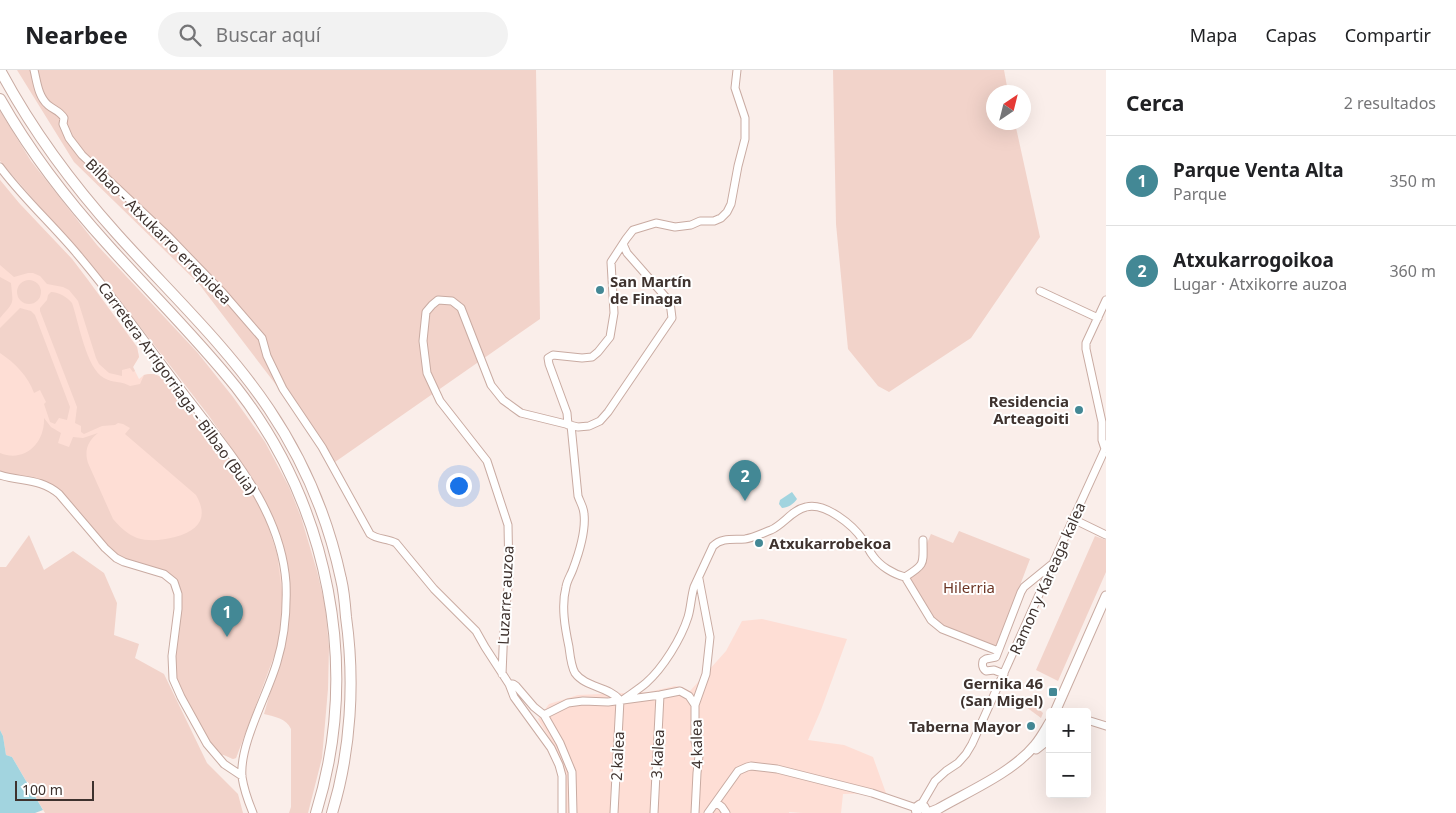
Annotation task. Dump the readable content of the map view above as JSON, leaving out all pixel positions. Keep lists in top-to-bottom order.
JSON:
{
  "streets": {
    "street": [
      "Bilbao - Atxukarro errepidea",
      "Carretera Arrigorriaga - Bilbao (Buia)",
      "Ramon y Kareaga kalea",
      "Luzarre auzoa",
      "4 kalea",
      "3 kalea",
      "2 kalea"
    ]
  },
  "crossings": [
    ["Bilbao - Atxukarro errepidea", "Luzarre auzoa"]
  ],
  "parks": ["Hilerria"],
  "places": {
    "other": [
      "San Martín de Finaga",
      "Residencia Arteagoiti",
      "Atxukarrobekoa",
      "Taberna Mayor"
    ],
    "transit": ["Gernika 46 (San Migel)"]
  },
  "scale_bar": "100 m",
  "north": "top right",
  "page": {
    "header": "Nearbee",
    "search": "Buscar aquí",
    "nav": ["Mapa", "Capas", "Compartir"],
    "heading": ["Cerca", "2 resultados"],
    "list": [
      {
        "mark": "1",
        "name": "Parque Venta Alta",
        "note": "Parque",
        "value": "350 m"
      },
      {
        "mark": "2",
        "name": "Atxukarrogoikoa",
        "note": "Lugar · Atxikorre auzoa",
        "value": "360 m"
      }
    ],
    "pins": ["2", "1"],
    "map_buttons": ["+", "−"],
    "scale": "100 m"
  }
}
